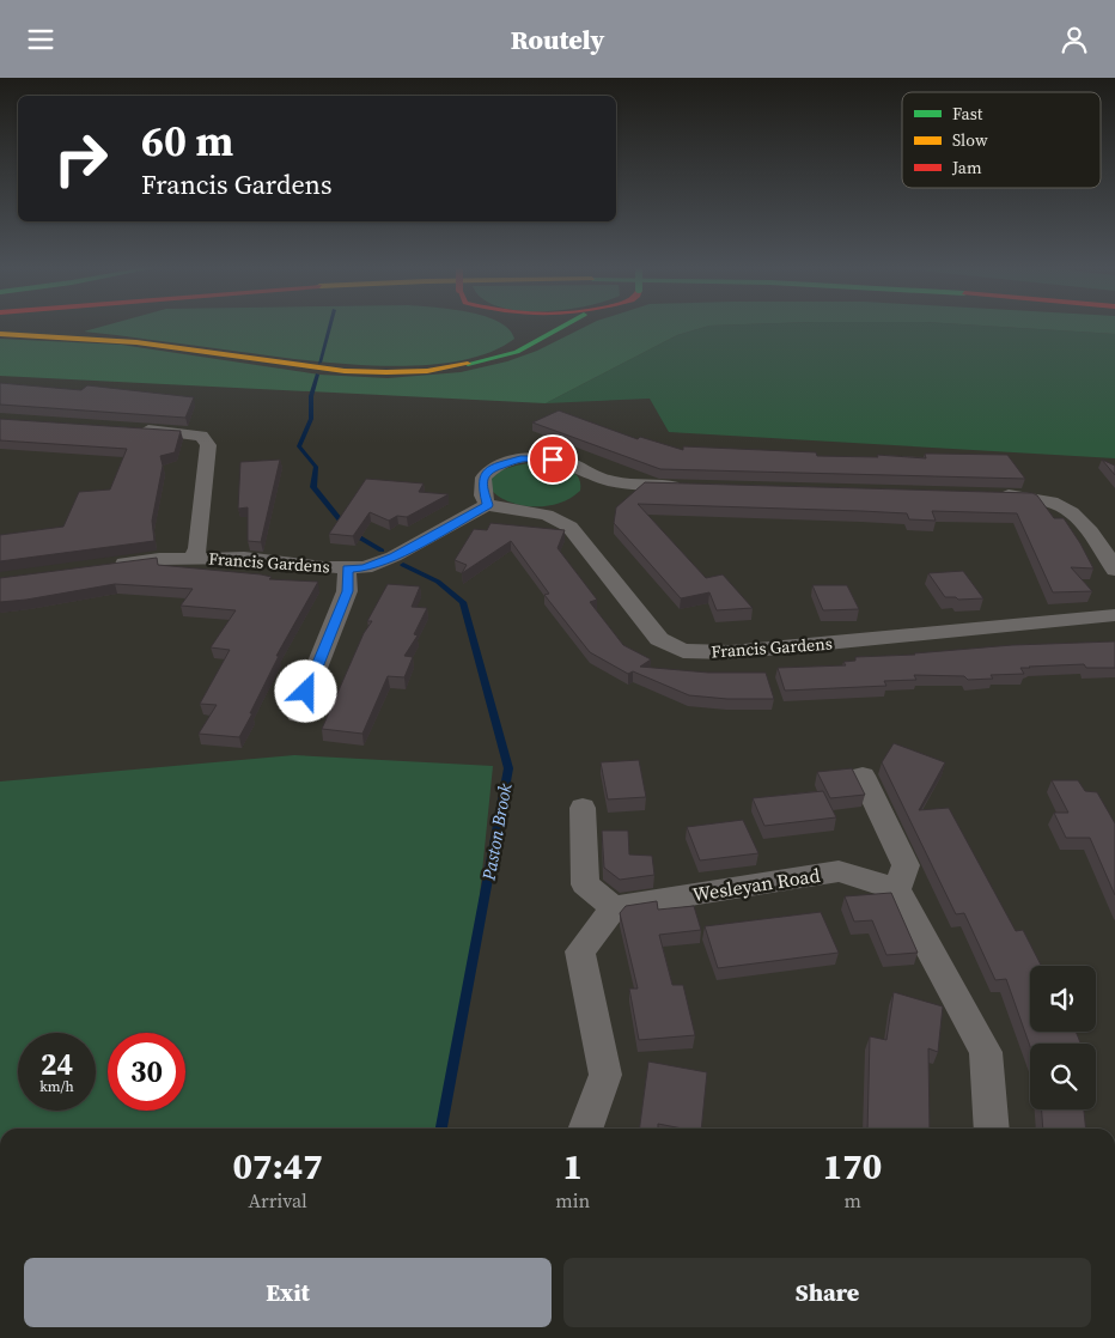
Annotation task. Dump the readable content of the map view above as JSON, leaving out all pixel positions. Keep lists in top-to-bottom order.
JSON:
{
  "streets": {
    "street": ["Francis Gardens", "Wesleyan Road"]
  },
  "water": ["Paston Brook"],
  "legend": ["Fast", "Slow", "Jam"],
  "page": {
    "header": "Routely",
    "turn": ["60 m", "Francis Gardens"],
    "speed": "24 km/h",
    "limit": "30",
    "eta": [
      "07:47",
      "Arrival",
      "1",
      "min",
      "170",
      "m"
    ],
    "buttons": ["Exit", "Share"]
  }
}
